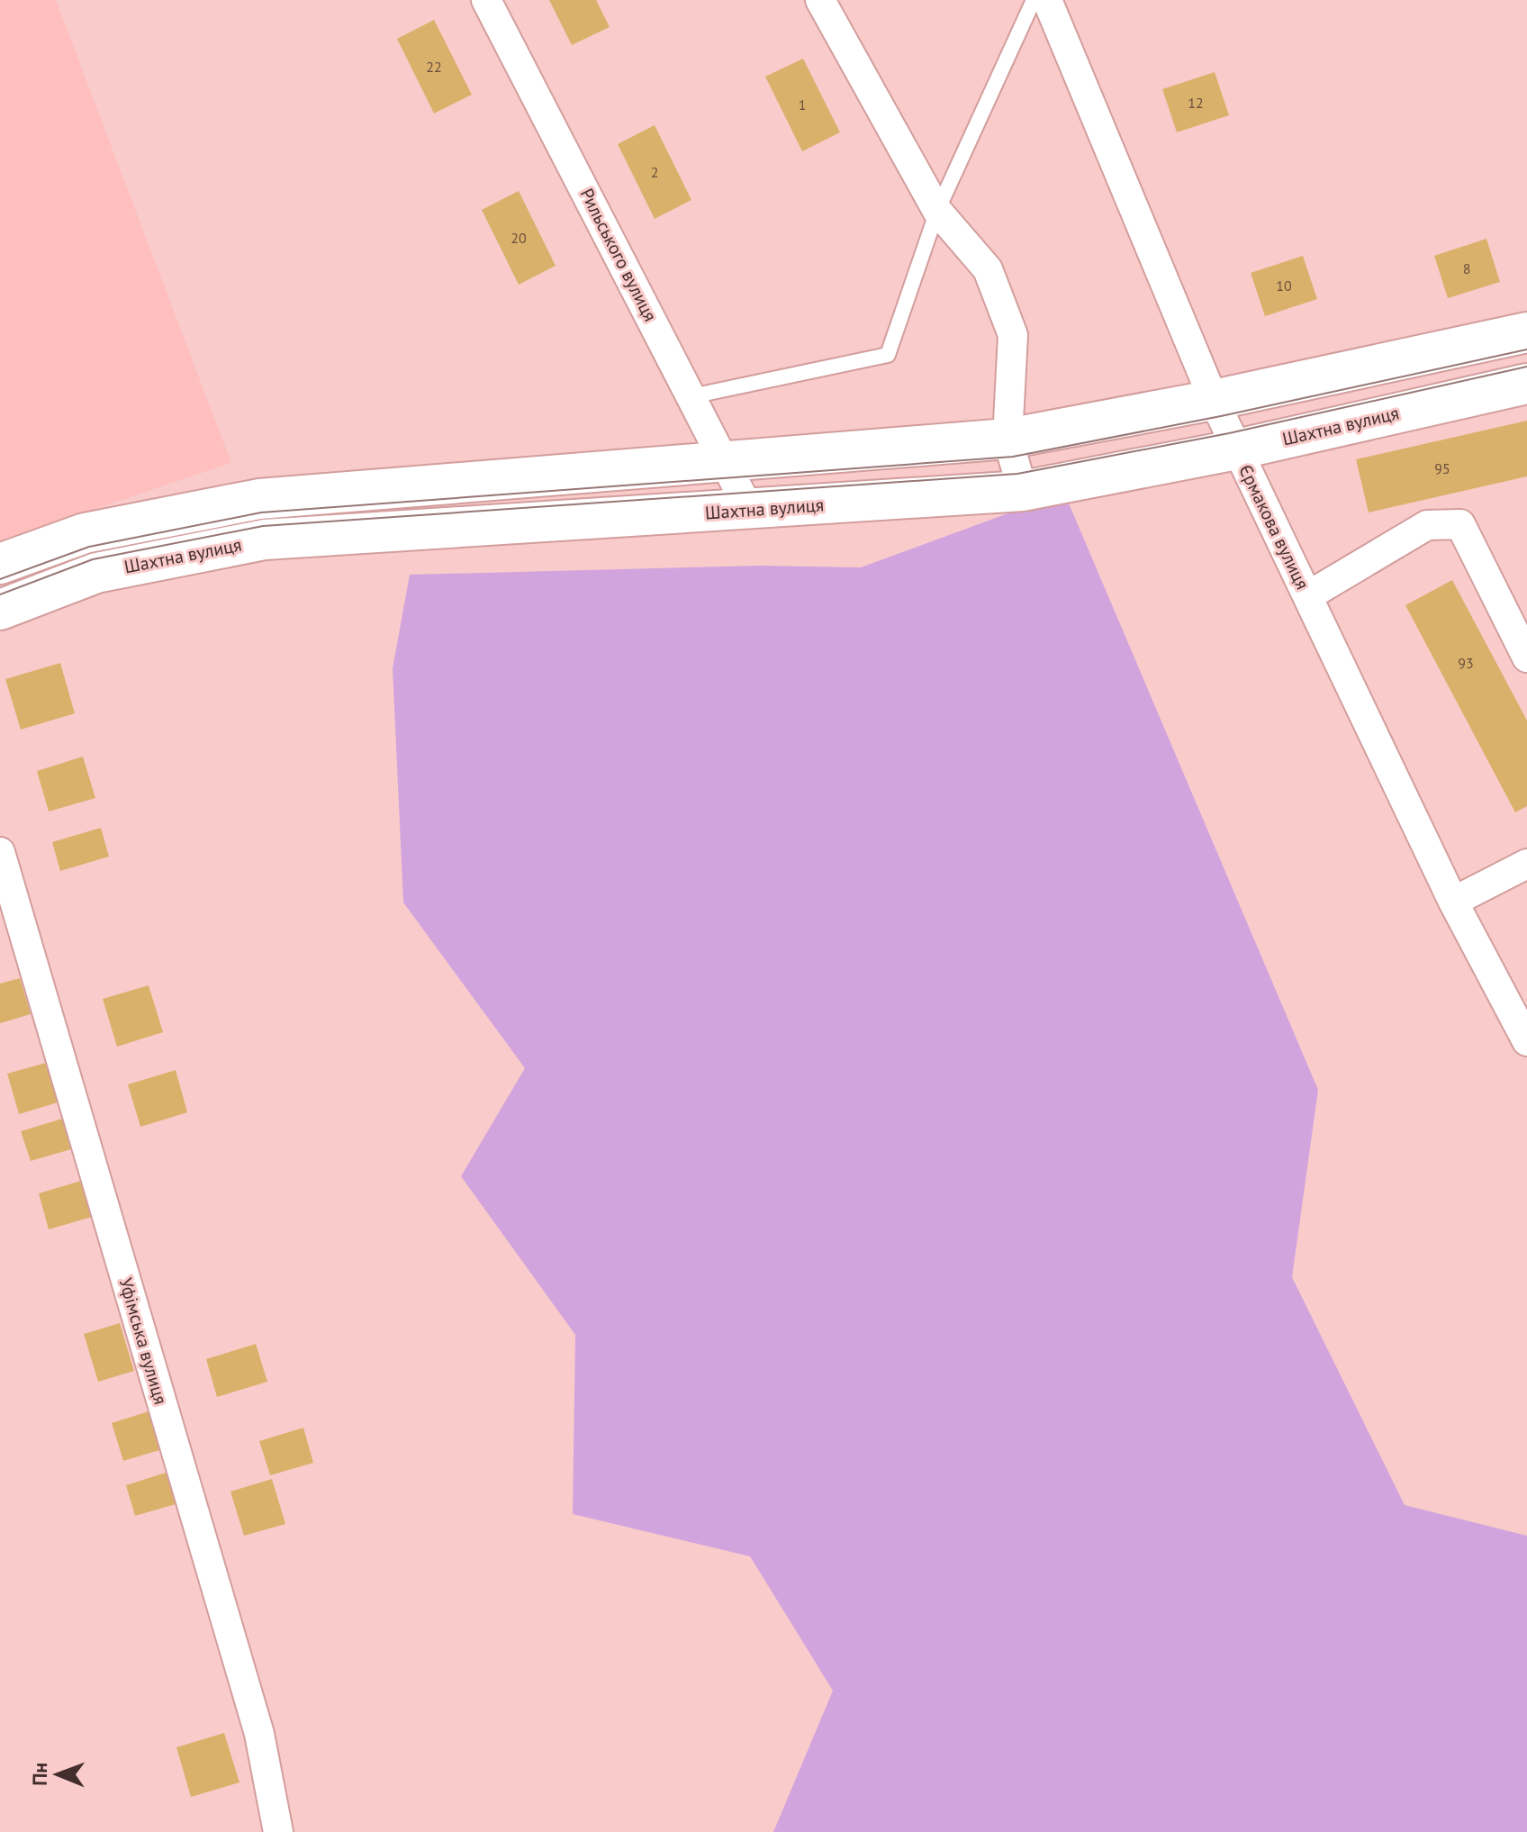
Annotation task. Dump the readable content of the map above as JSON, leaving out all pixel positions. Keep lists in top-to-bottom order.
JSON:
{
  "streets": {
    "main road": ["Шахтна вулиця"],
    "street": ["Рильського вулиця", "Єрмакова вулиця", "Уфімська вулиця"]
  },
  "crossings": [
    ["Рильського вулиця", "Шахтна вулиця"],
    ["Шахтна вулиця", "Єрмакова вулиця"]
  ],
  "house_numbers": [
    "22",
    "12",
    "1",
    "2",
    "20",
    "8",
    "10",
    "95",
    "93"
  ],
  "north": "left"
}
